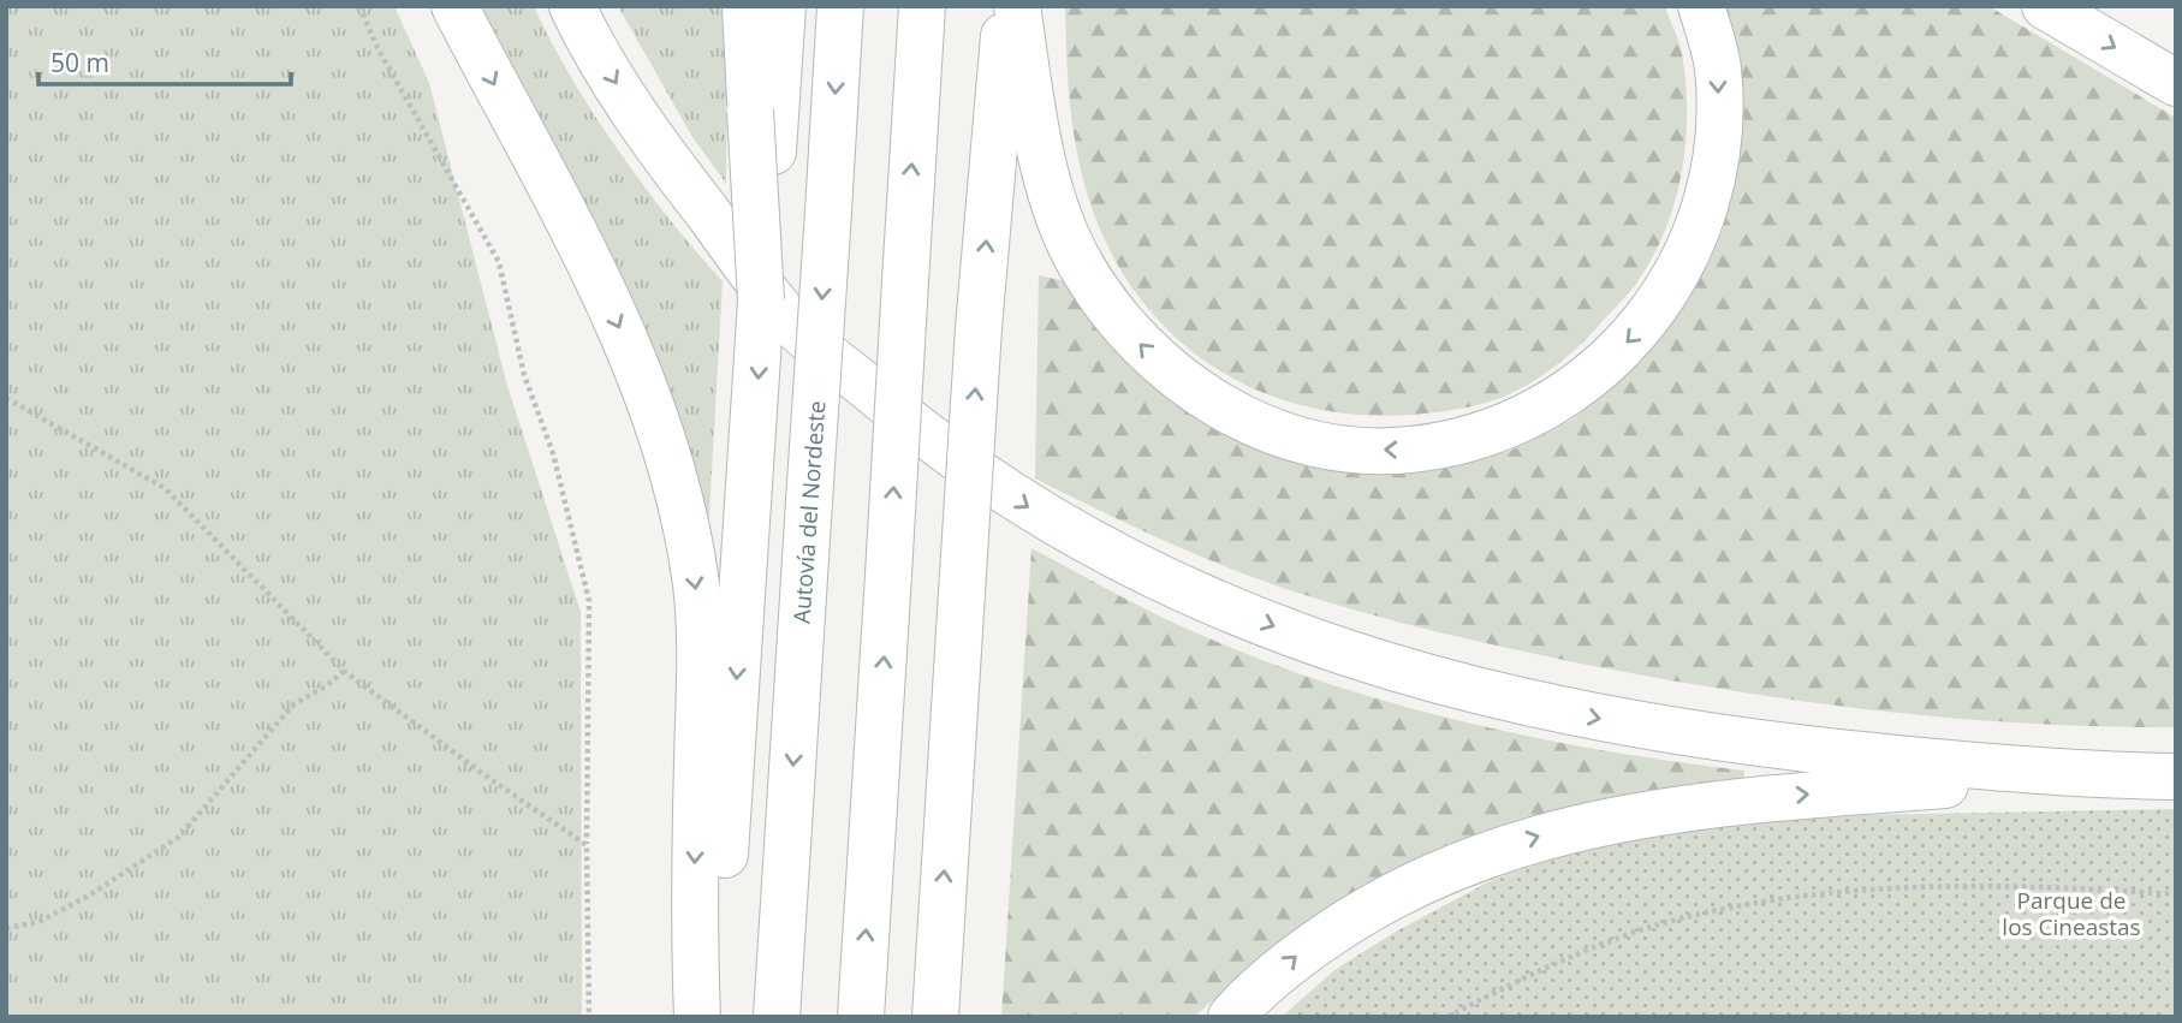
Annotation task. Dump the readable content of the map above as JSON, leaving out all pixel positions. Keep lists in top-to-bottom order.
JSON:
{
  "streets": {
    "highway": ["Autovía del Nordeste"]
  },
  "parks": ["Parque de los Cineastas"],
  "scale_bar": "50 m"
}
